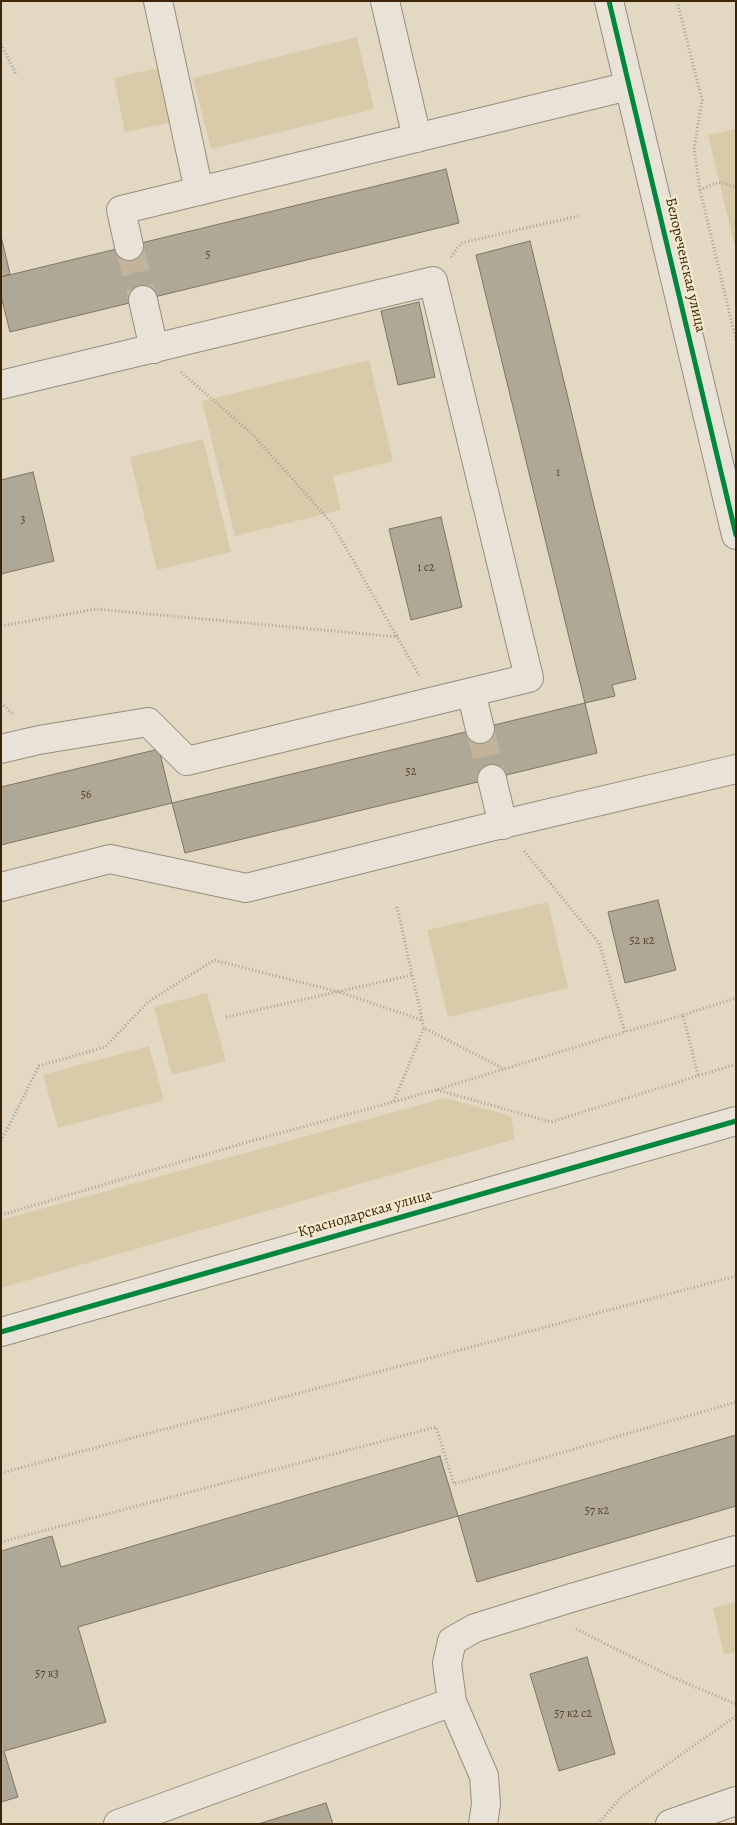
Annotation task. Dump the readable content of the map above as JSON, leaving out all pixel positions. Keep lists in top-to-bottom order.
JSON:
{
  "streets": {
    "street": ["Белореченская улица", "Краснодарская улица"]
  },
  "house_numbers": [
    "5",
    "1",
    "3",
    "1 с2",
    "52",
    "56",
    "52 к2",
    "57 к2",
    "57 к3",
    "57 к2 c2"
  ]
}
